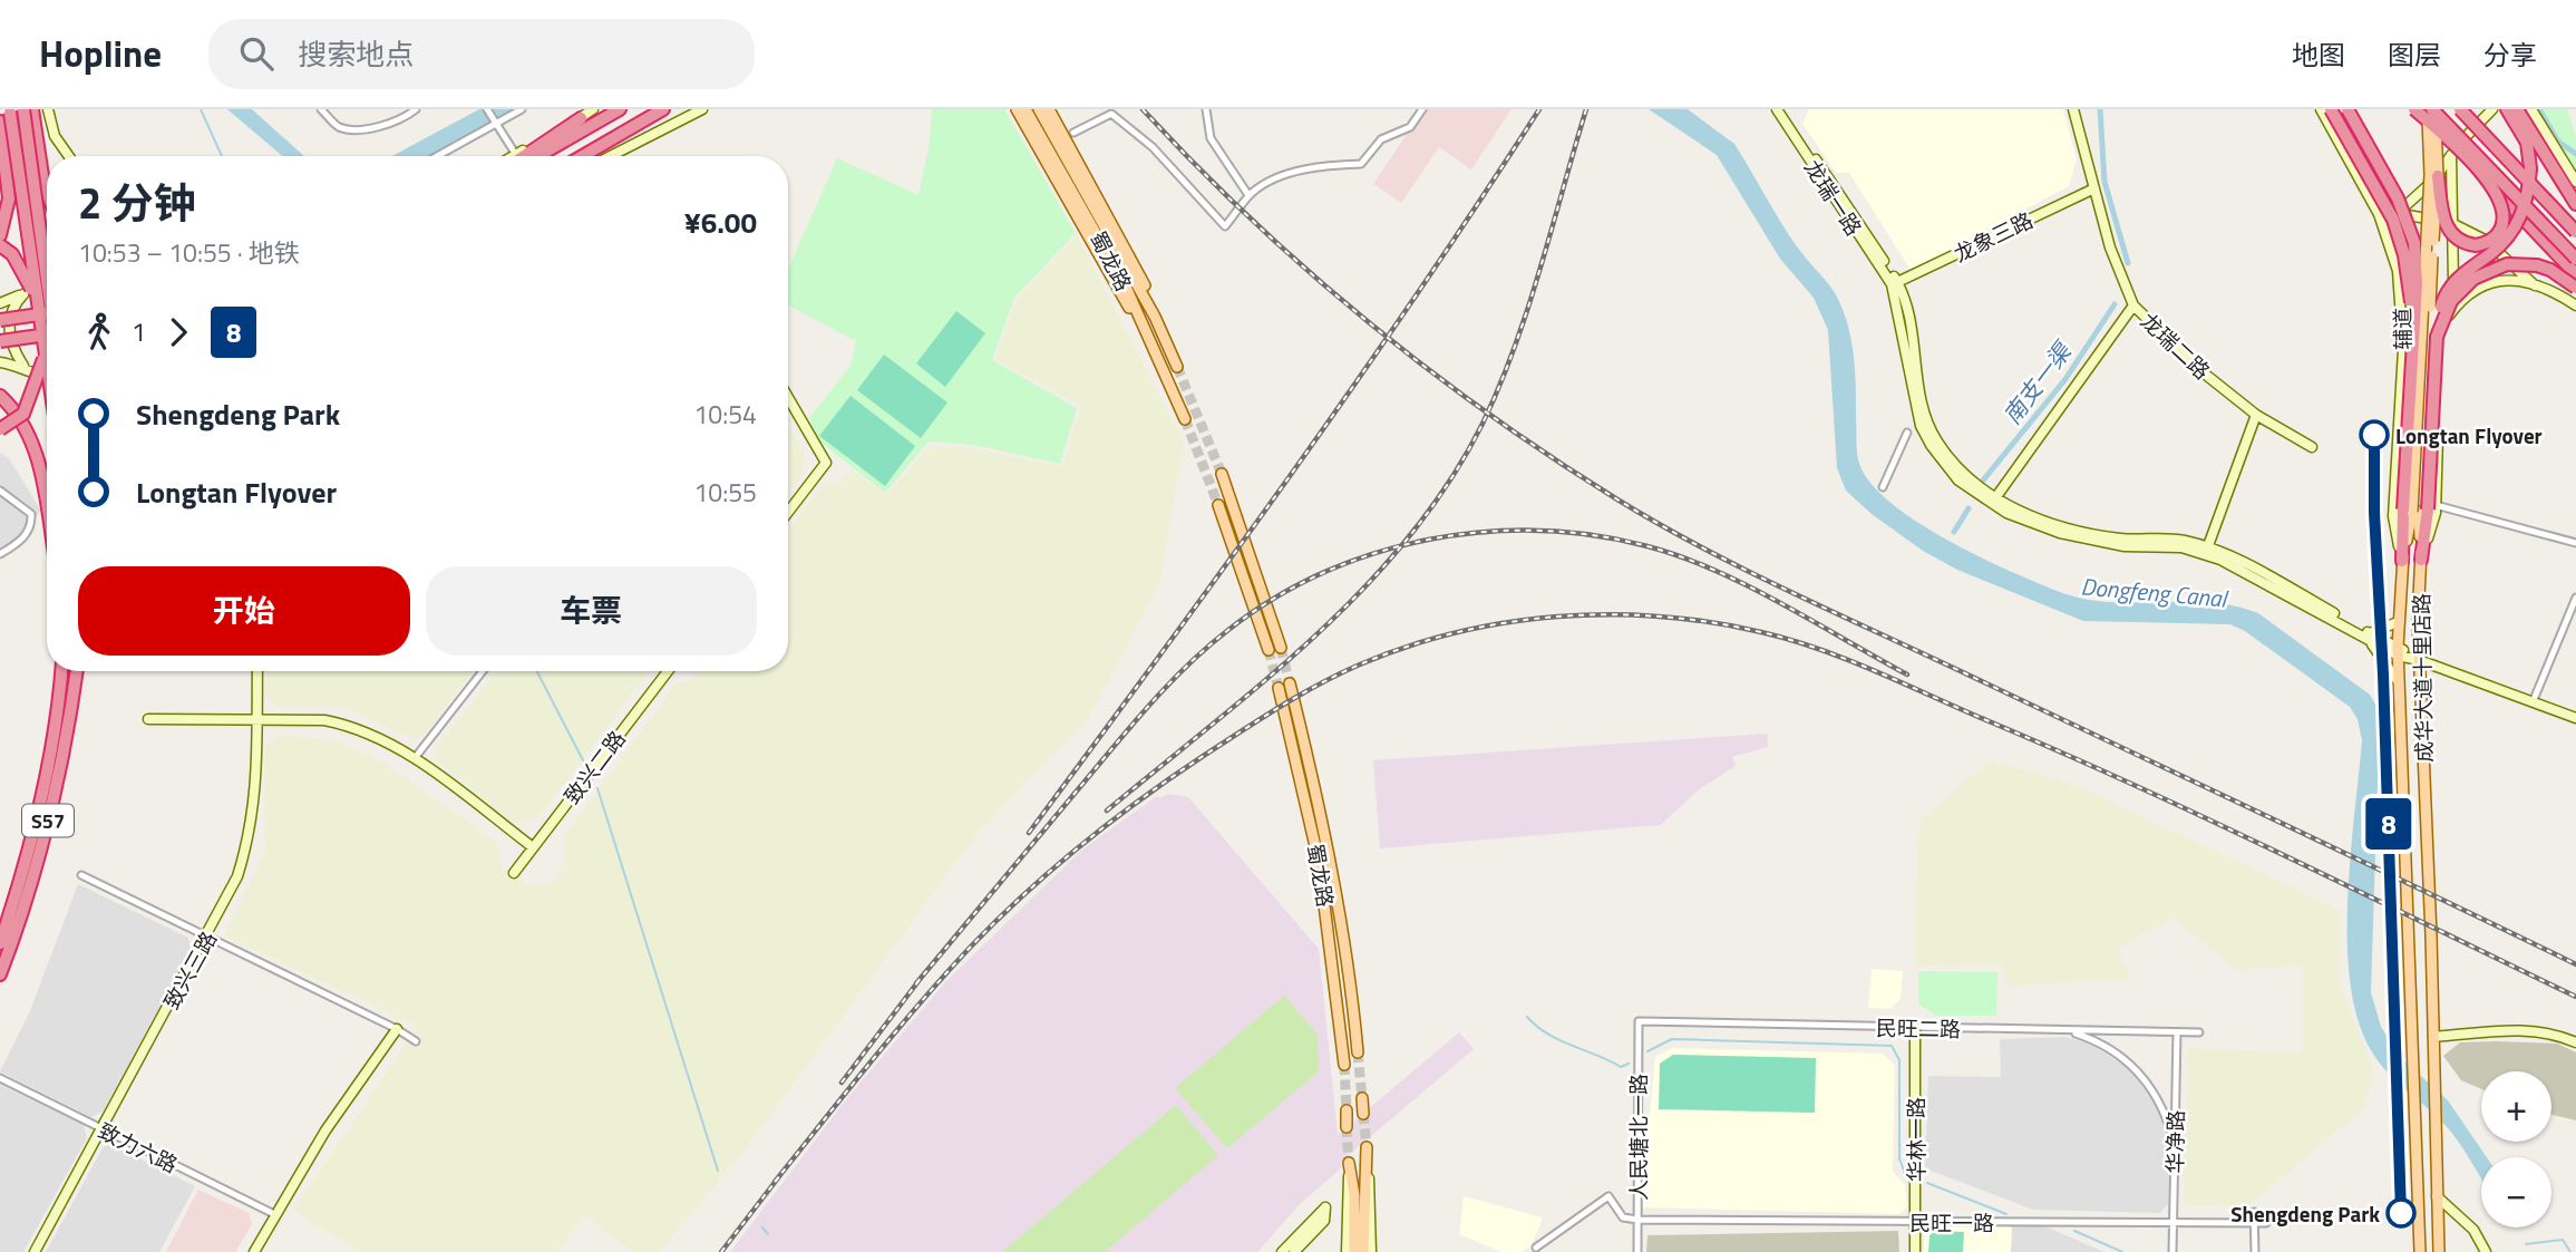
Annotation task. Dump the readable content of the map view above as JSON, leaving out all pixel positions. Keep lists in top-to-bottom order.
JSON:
{
  "streets": {
    "highway": ["S57"],
    "main road": ["蜀龙路", "成华大道十里店路"],
    "street": [
      "龙瑞一路",
      "龙象三路",
      "辅道",
      "龙瑞二路",
      "致兴二路",
      "致兴三路",
      "民旺二路",
      "人民塘北一路",
      "华林一路",
      "华净路",
      "致力六路",
      "民旺一路"
    ]
  },
  "crossings": [
    ["龙瑞一路", "龙象三路"],
    ["龙象三路", "龙瑞二路"],
    ["辅道", "成华大道十里店路"],
    ["致兴三路", "致力六路"],
    ["民旺二路", "人民塘北一路"],
    ["民旺二路", "华林一路"],
    ["民旺二路", "华净路"],
    ["人民塘北一路", "民旺一路"],
    ["华林一路", "民旺一路"],
    ["华净路", "民旺一路"]
  ],
  "water": ["南支一渠", "Dongfeng Canal"],
  "places": ["Longtan Flyover", "Shengdeng Park"],
  "lines": ["metro line 8"],
  "page": {
    "header": "Hopline",
    "search": "搜索地点",
    "nav": ["地图", "图层", "分享"],
    "on_map": "8",
    "heading": ["2 分钟", "10:53 – 10:55 · 地铁", "¥6.00"],
    "legs": ["1", "8"],
    "list": [
      {
        "name": "Shengdeng Park",
        "value": "10:54"
      },
      {
        "name": "Longtan Flyover",
        "value": "10:55"
      }
    ],
    "buttons": ["开始", "车票"],
    "map_buttons": ["+", "−"]
  }
}
